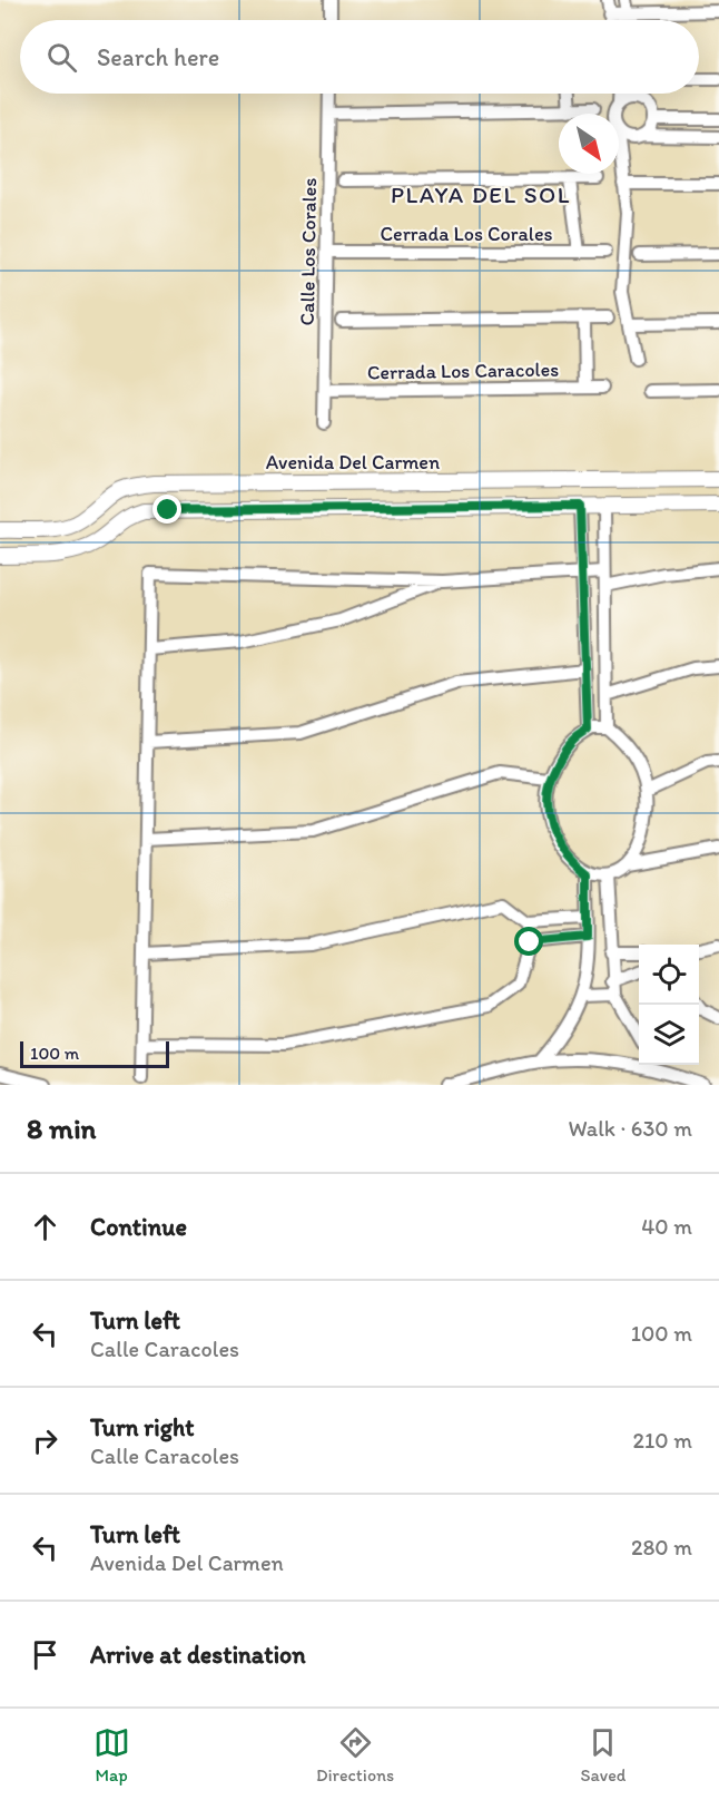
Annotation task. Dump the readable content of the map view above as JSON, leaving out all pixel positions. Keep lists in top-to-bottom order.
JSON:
{
  "streets": {
    "main road": ["Avenida Del Carmen"],
    "street": ["Cerrada Los Corales", "Calle Los Corales", "Cerrada Los Caracoles"]
  },
  "crossings": [
    ["Cerrada Los Corales", "Calle Los Corales"],
    ["Calle Los Corales", "Cerrada Los Caracoles"]
  ],
  "districts": ["PLAYA DEL SOL"],
  "scale_bar": "100 m",
  "north": "bottom right",
  "page": {
    "search": "Search here",
    "scale": "100 m",
    "heading": ["8 min", "Walk · 630 m"],
    "list": [
      ["Continue", "40 m"],
      ["Turn left", "Calle Caracoles", "100 m"],
      ["Turn right", "Calle Caracoles", "210 m"],
      ["Turn left", "Avenida Del Carmen", "280 m"],
      "Arrive at destination"
    ],
    "nav": ["Map", "Directions", "Saved"]
  }
}
